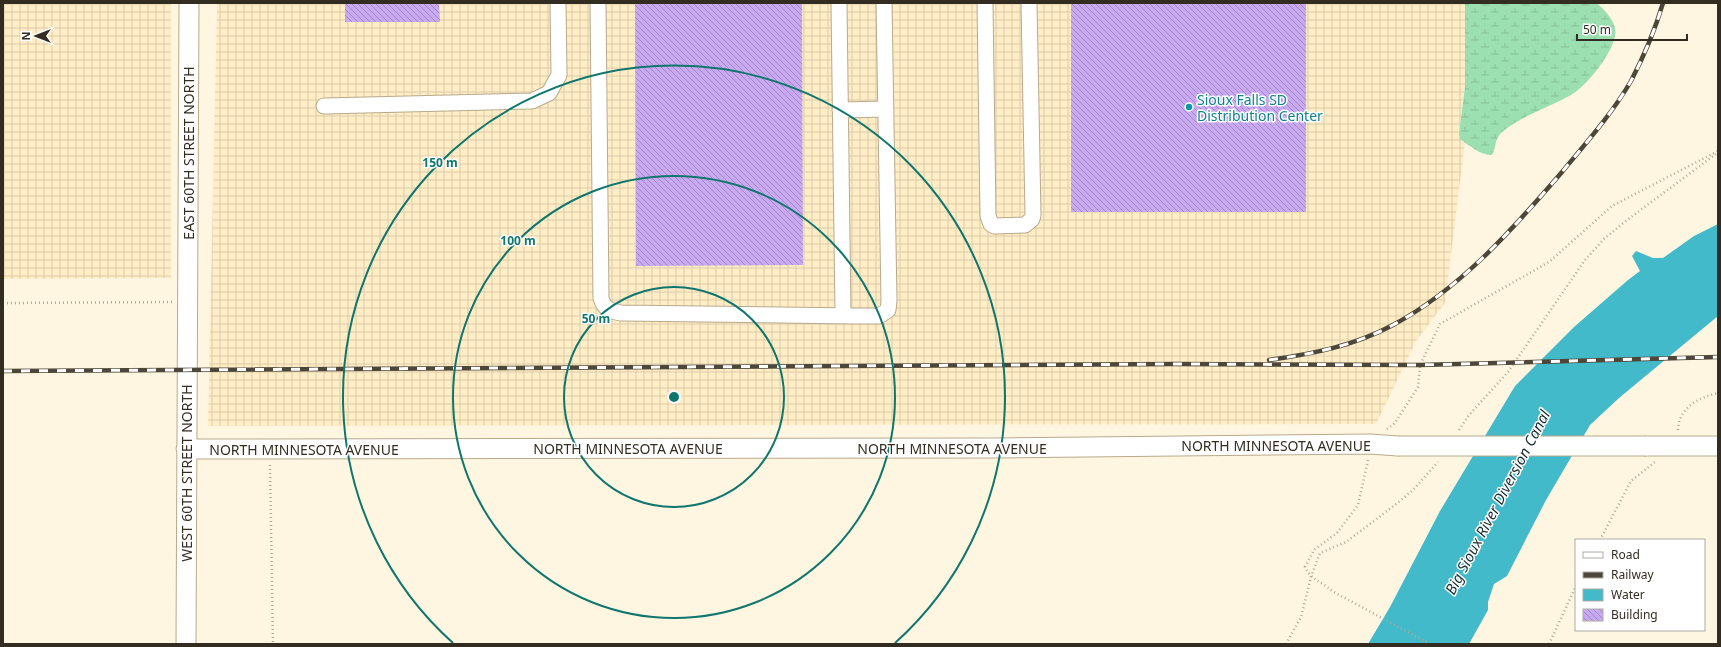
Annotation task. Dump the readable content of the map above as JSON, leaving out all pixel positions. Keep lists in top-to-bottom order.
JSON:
{
  "streets": {
    "main road": ["EAST 60TH STREET NORTH", "NORTH MINNESOTA AVENUE", "WEST 60TH STREET NORTH"]
  },
  "crossings": [
    ["EAST 60TH STREET NORTH", "WEST 60TH STREET NORTH"],
    ["NORTH MINNESOTA AVENUE", "WEST 60TH STREET NORTH"]
  ],
  "water": ["Big Sioux River Diversion Canal"],
  "places": ["Sioux Falls SD Distribution Center"],
  "legend": [
    "Road",
    "Railway",
    "Water",
    "Building"
  ],
  "scale_bar": "50 m",
  "north": "left",
  "rings": ["150 m", "100 m", "50 m"]
}
